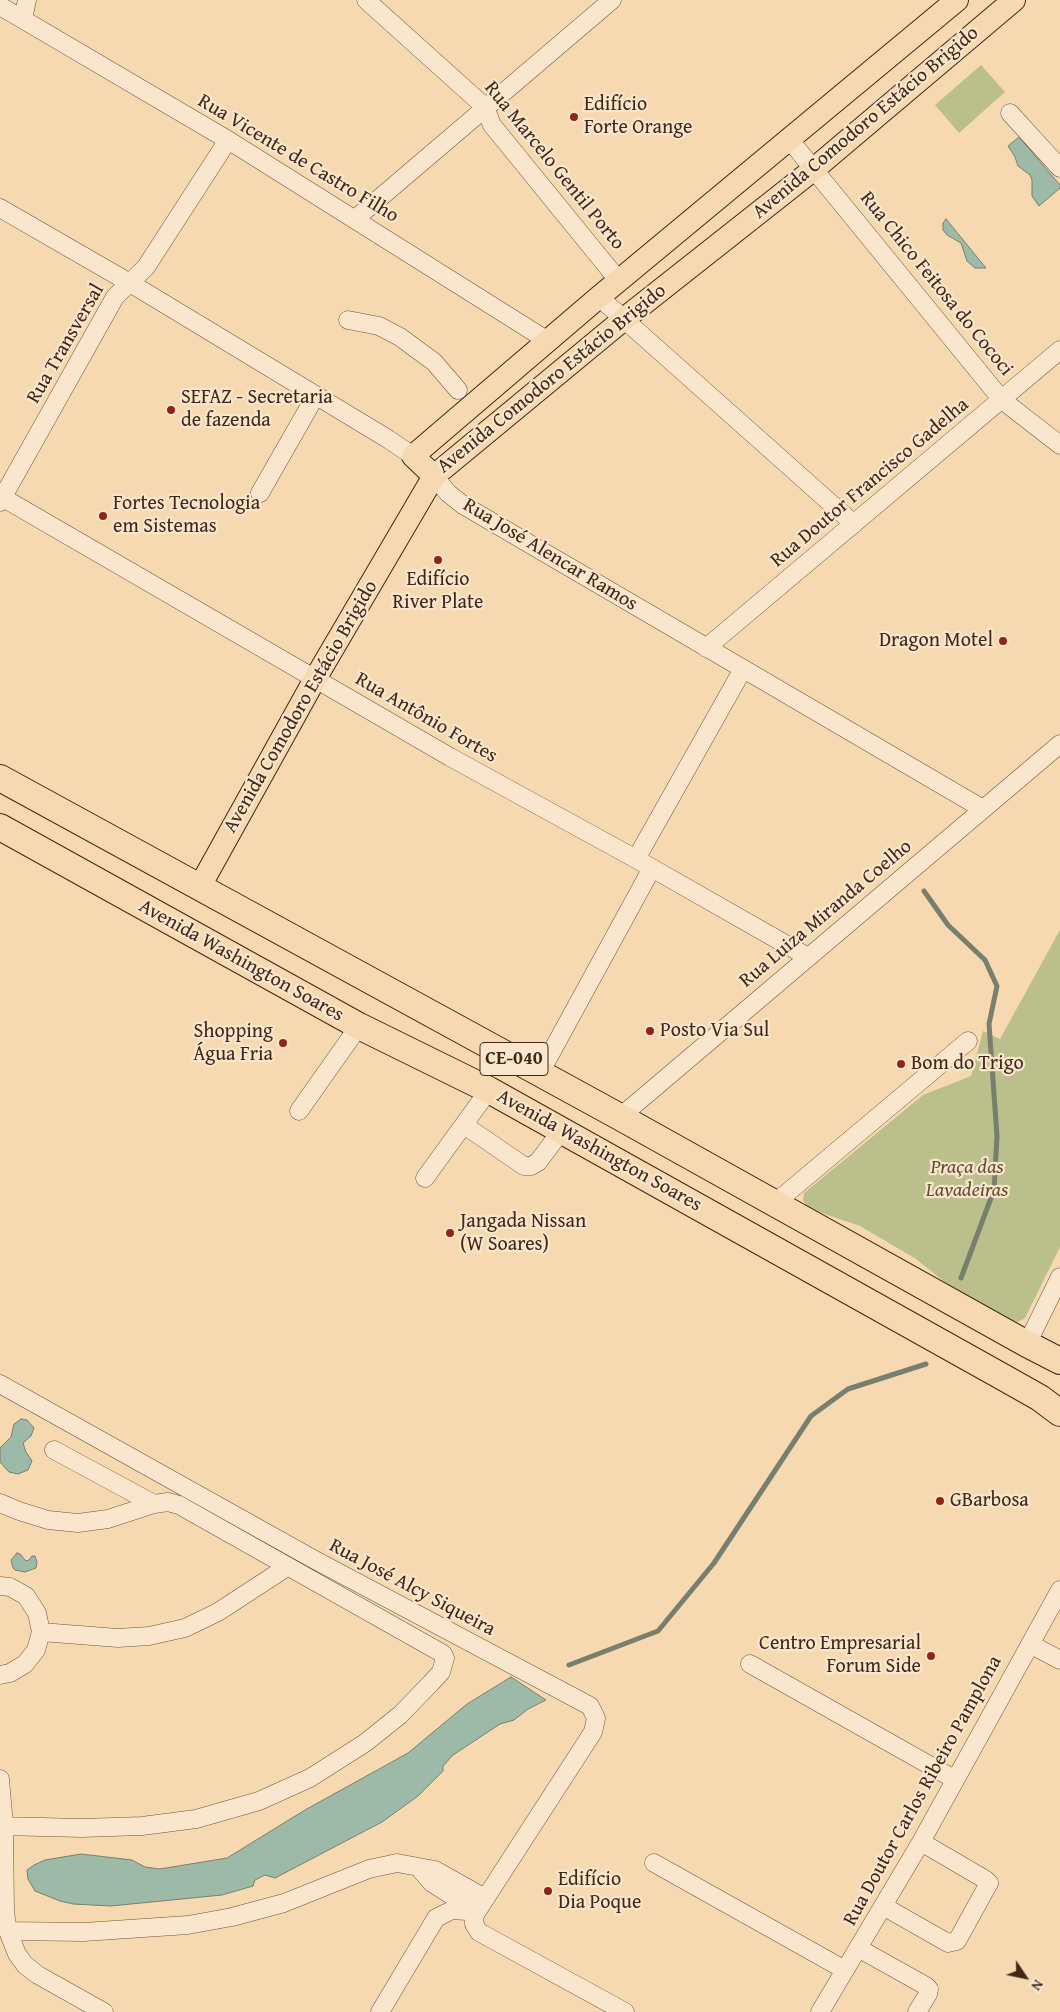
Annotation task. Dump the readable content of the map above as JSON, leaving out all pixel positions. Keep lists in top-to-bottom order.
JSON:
{
  "streets": {
    "highway": ["Avenida Washington Soares", "CE-040"],
    "main road": ["Avenida Comodoro Estácio Brigido", "Rua José Alencar Ramos"],
    "street": [
      "Rua Vicente de Castro Filho",
      "Rua Marcelo Gentil Porto",
      "Rua Chico Feitosa do Cococi",
      "Rua Transversal",
      "Rua Doutor Francisco Gadelha",
      "Rua Antônio Fortes",
      "Rua Luiza Miranda Coelho",
      "Rua José Alcy Siqueira",
      "Rua Doutor Carlos Ribeiro Pamplona"
    ]
  },
  "crossings": [
    ["Avenida Comodoro Estácio Brigido", "Rua Vicente de Castro Filho"],
    ["Avenida Comodoro Estácio Brigido", "Rua Marcelo Gentil Porto"],
    ["Avenida Comodoro Estácio Brigido", "Rua Chico Feitosa do Cococi"],
    ["Avenida Comodoro Estácio Brigido", "Rua José Alencar Ramos"],
    ["Avenida Comodoro Estácio Brigido", "Rua Antônio Fortes"],
    ["Avenida Comodoro Estácio Brigido", "Avenida Washington Soares"],
    ["Rua Vicente de Castro Filho", "Rua Transversal"],
    ["Rua Chico Feitosa do Cococi", "Rua Doutor Francisco Gadelha"],
    ["Rua Transversal", "Rua José Alencar Ramos"],
    ["Rua Transversal", "Rua Antônio Fortes"],
    ["Rua Doutor Francisco Gadelha", "Rua José Alencar Ramos"],
    ["Rua José Alencar Ramos", "Rua Luiza Miranda Coelho"],
    ["Rua Antônio Fortes", "Rua Luiza Miranda Coelho"],
    ["Rua Luiza Miranda Coelho", "Avenida Washington Soares"]
  ],
  "parks": ["Praça das Lavadeiras"],
  "places": [
    "Edifício Forte Orange",
    "SEFAZ - Secretaria de fazenda",
    "Fortes Tecnologia em Sistemas",
    "Edifício River Plate",
    "Dragon Motel",
    "Posto Via Sul",
    "Shopping Água Fria",
    "Bom do Trigo",
    "Jangada Nissan (W Soares)",
    "GBarbosa",
    "Centro Empresarial Forum Side",
    "Edifício Dia Poque"
  ],
  "north": "bottom right"
}
